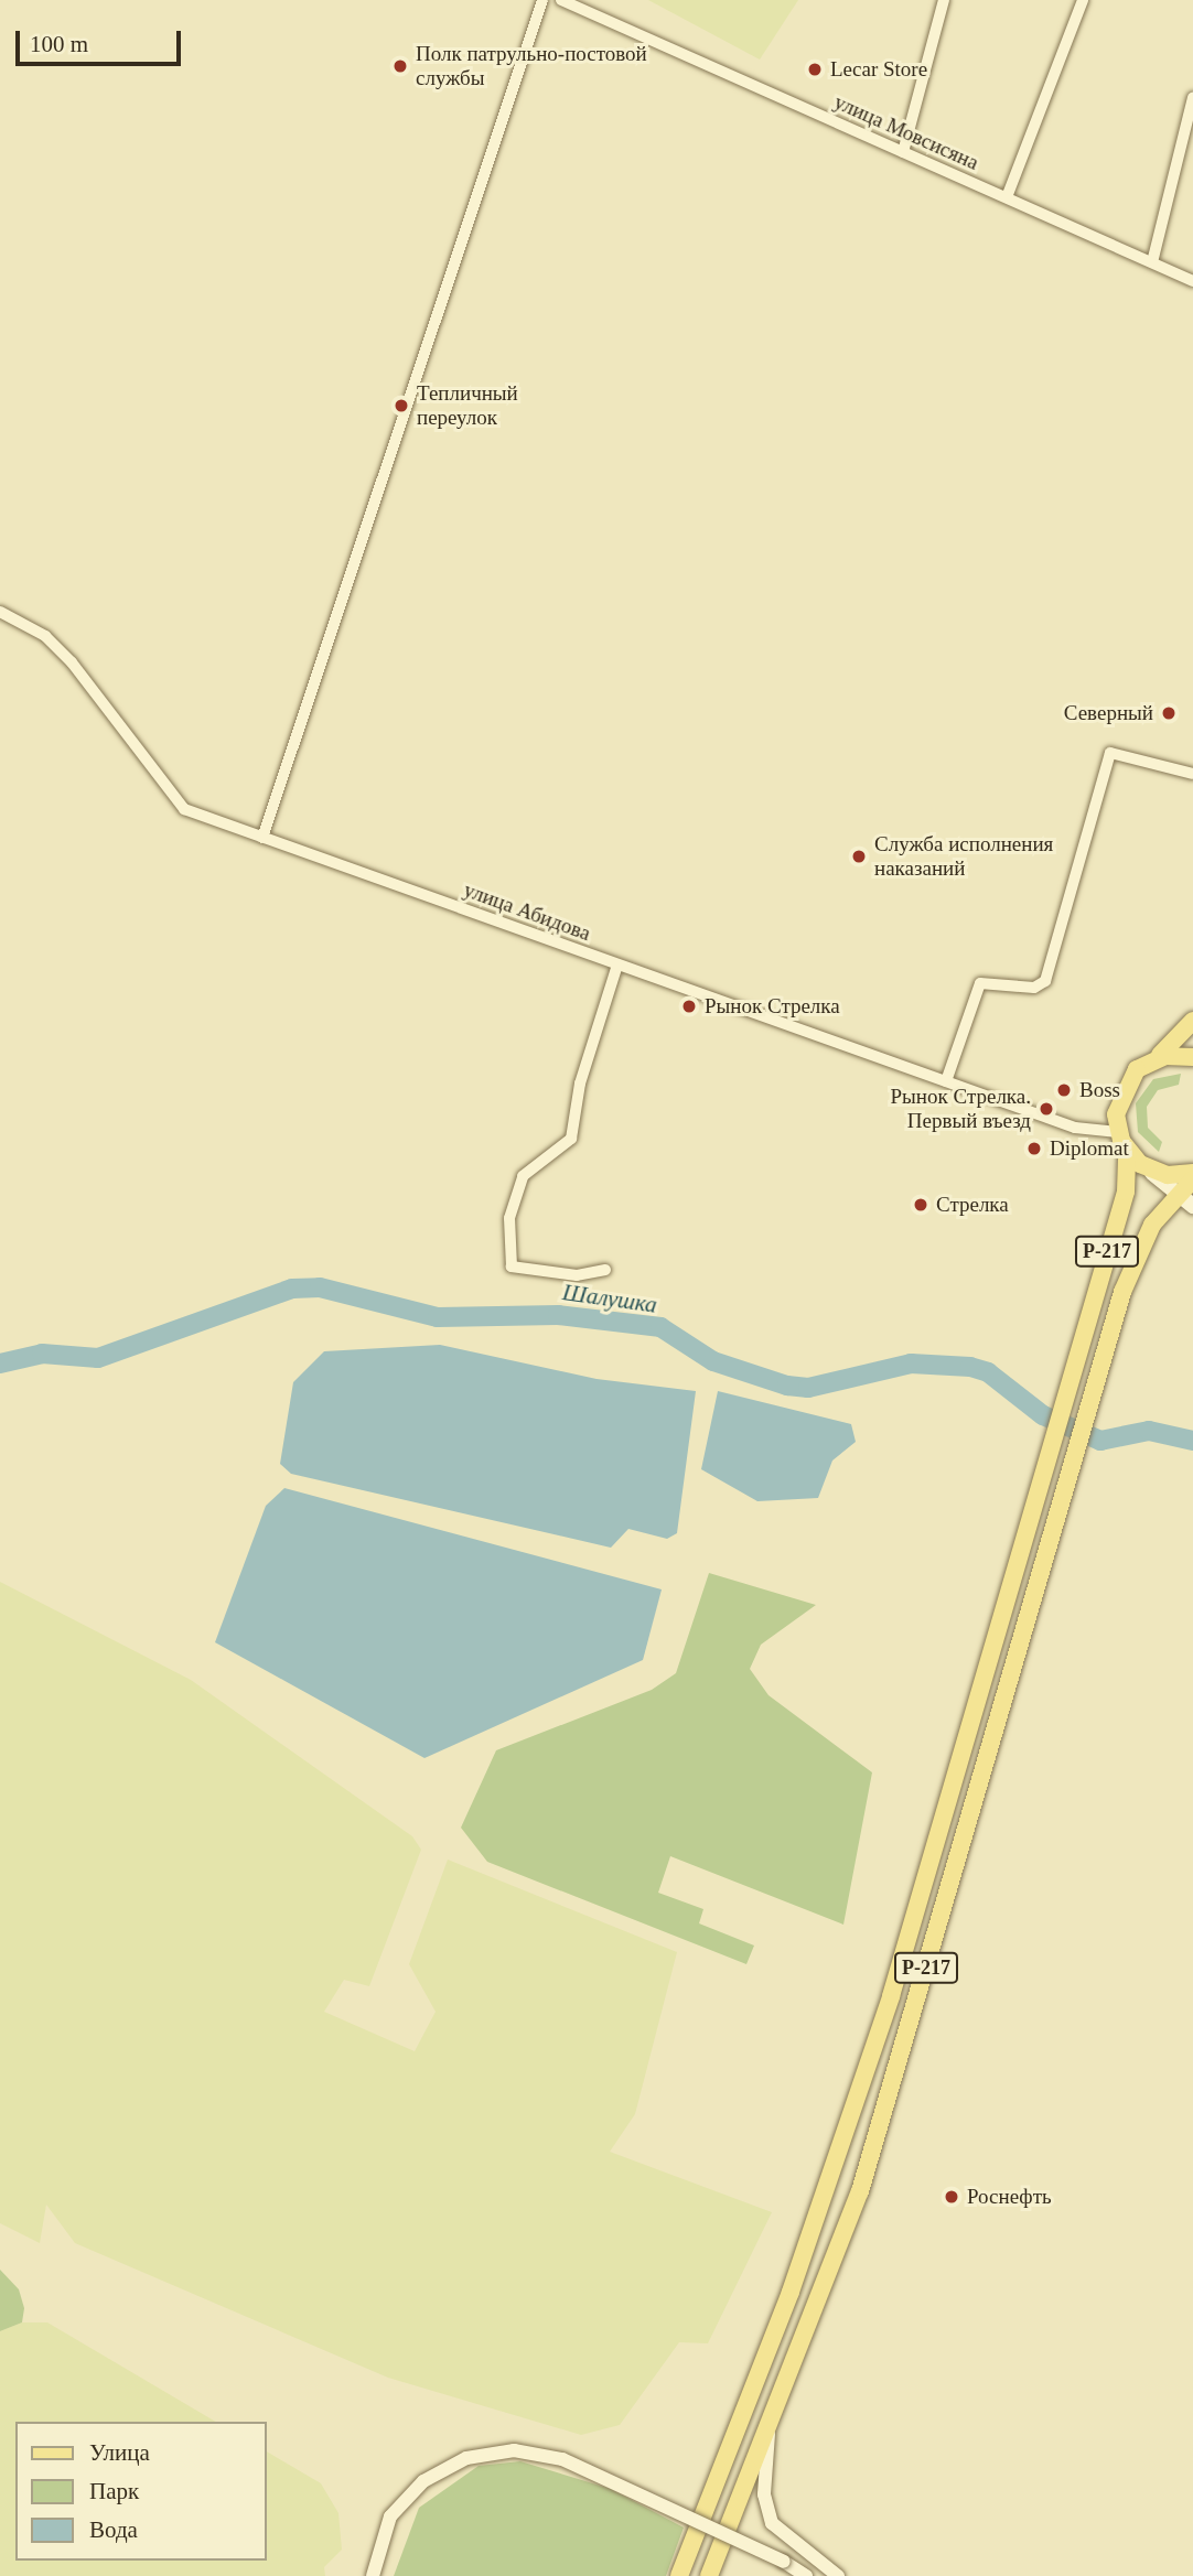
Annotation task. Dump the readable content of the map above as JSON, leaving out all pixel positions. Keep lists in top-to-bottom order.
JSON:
{
  "streets": {
    "main road": ["Р-217"],
    "street": ["улица Мовсисяна", "улица Абидова"]
  },
  "crossings": [
    ["улица Абидова", "Р-217"]
  ],
  "water": ["Шалушка"],
  "places": [
    "Полк патрульно-постовой службы",
    "Lecar Store",
    "Тепличный переулок",
    "Северный",
    "Служба исполнения наказаний",
    "Рынок Стрелка",
    "Boss",
    "Рынок Стрелка. Первый въезд",
    "Diplomat",
    "Стрелка",
    "Роснефть"
  ],
  "legend": ["Улица", "Парк", "Вода"],
  "scale_bar": "100 m"
}
